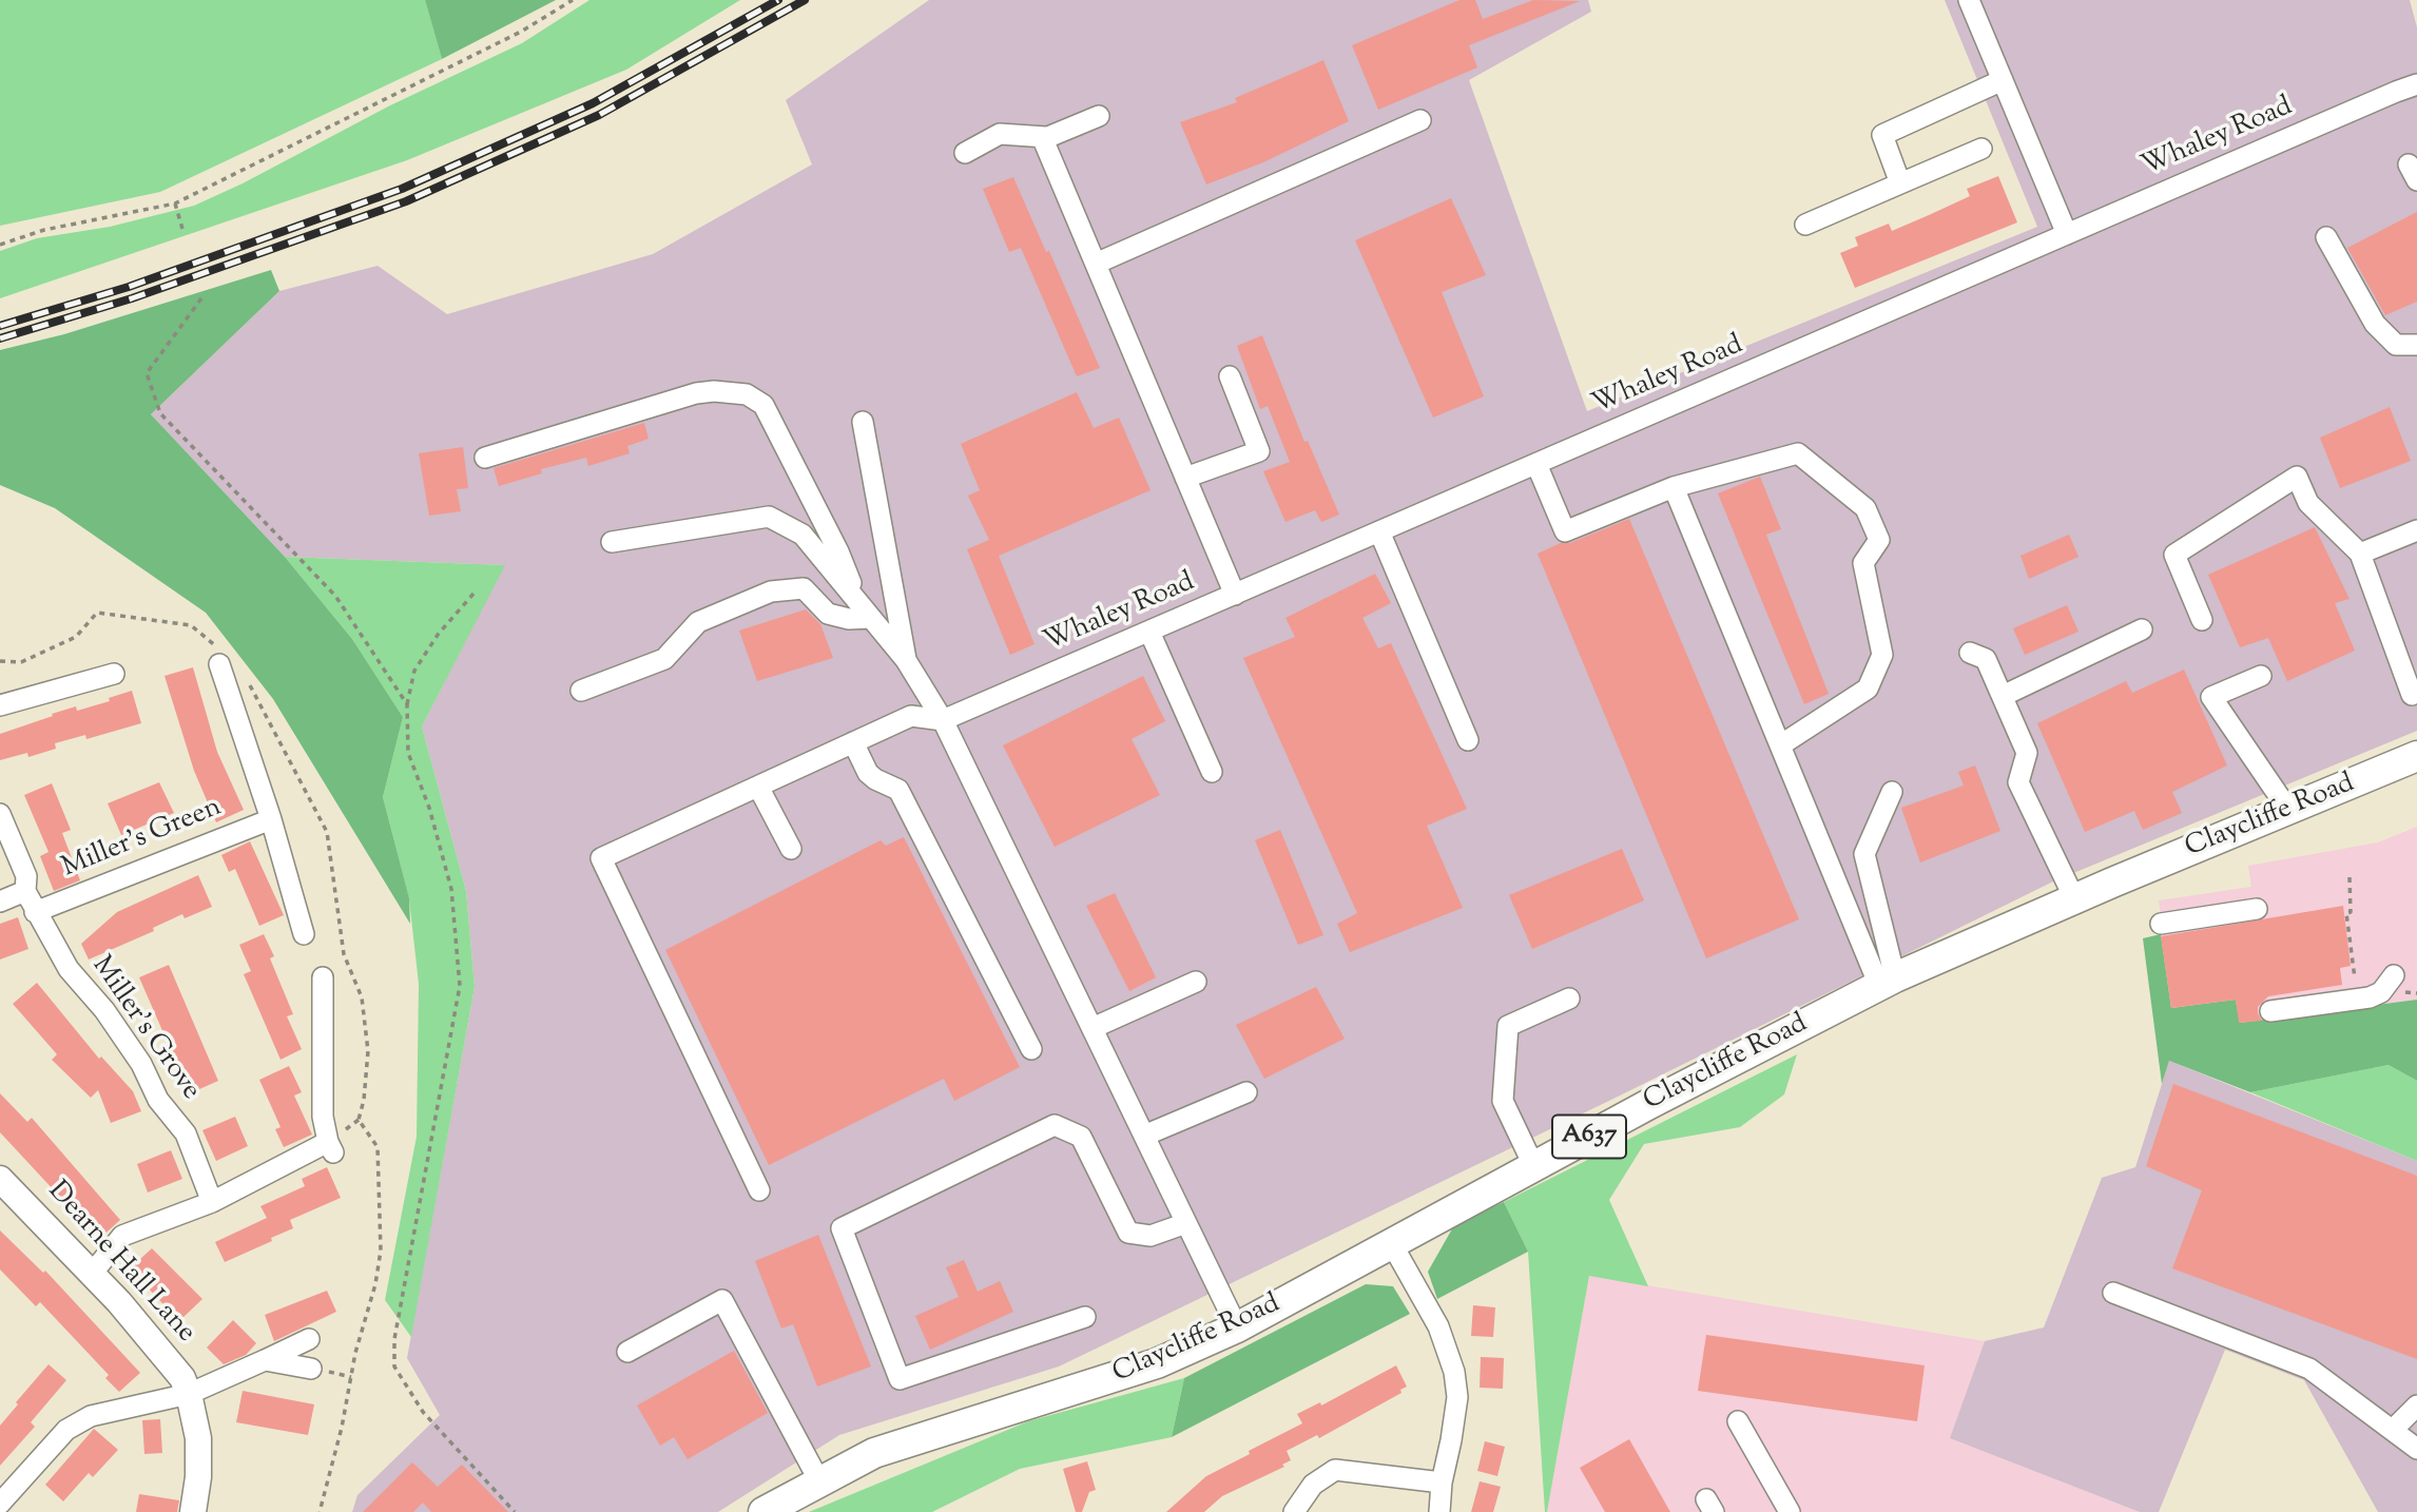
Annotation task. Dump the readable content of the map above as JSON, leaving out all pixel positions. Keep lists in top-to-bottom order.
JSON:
{
  "streets": {
    "highway": ["Claycliffe Road", "A637"],
    "main road": ["Dearne Hall Lane"],
    "street": ["Whaley Road", "Miller's Green", "Miller's Grove"]
  },
  "crossings": [
    ["Miller's Green", "Miller's Grove"]
  ]
}
